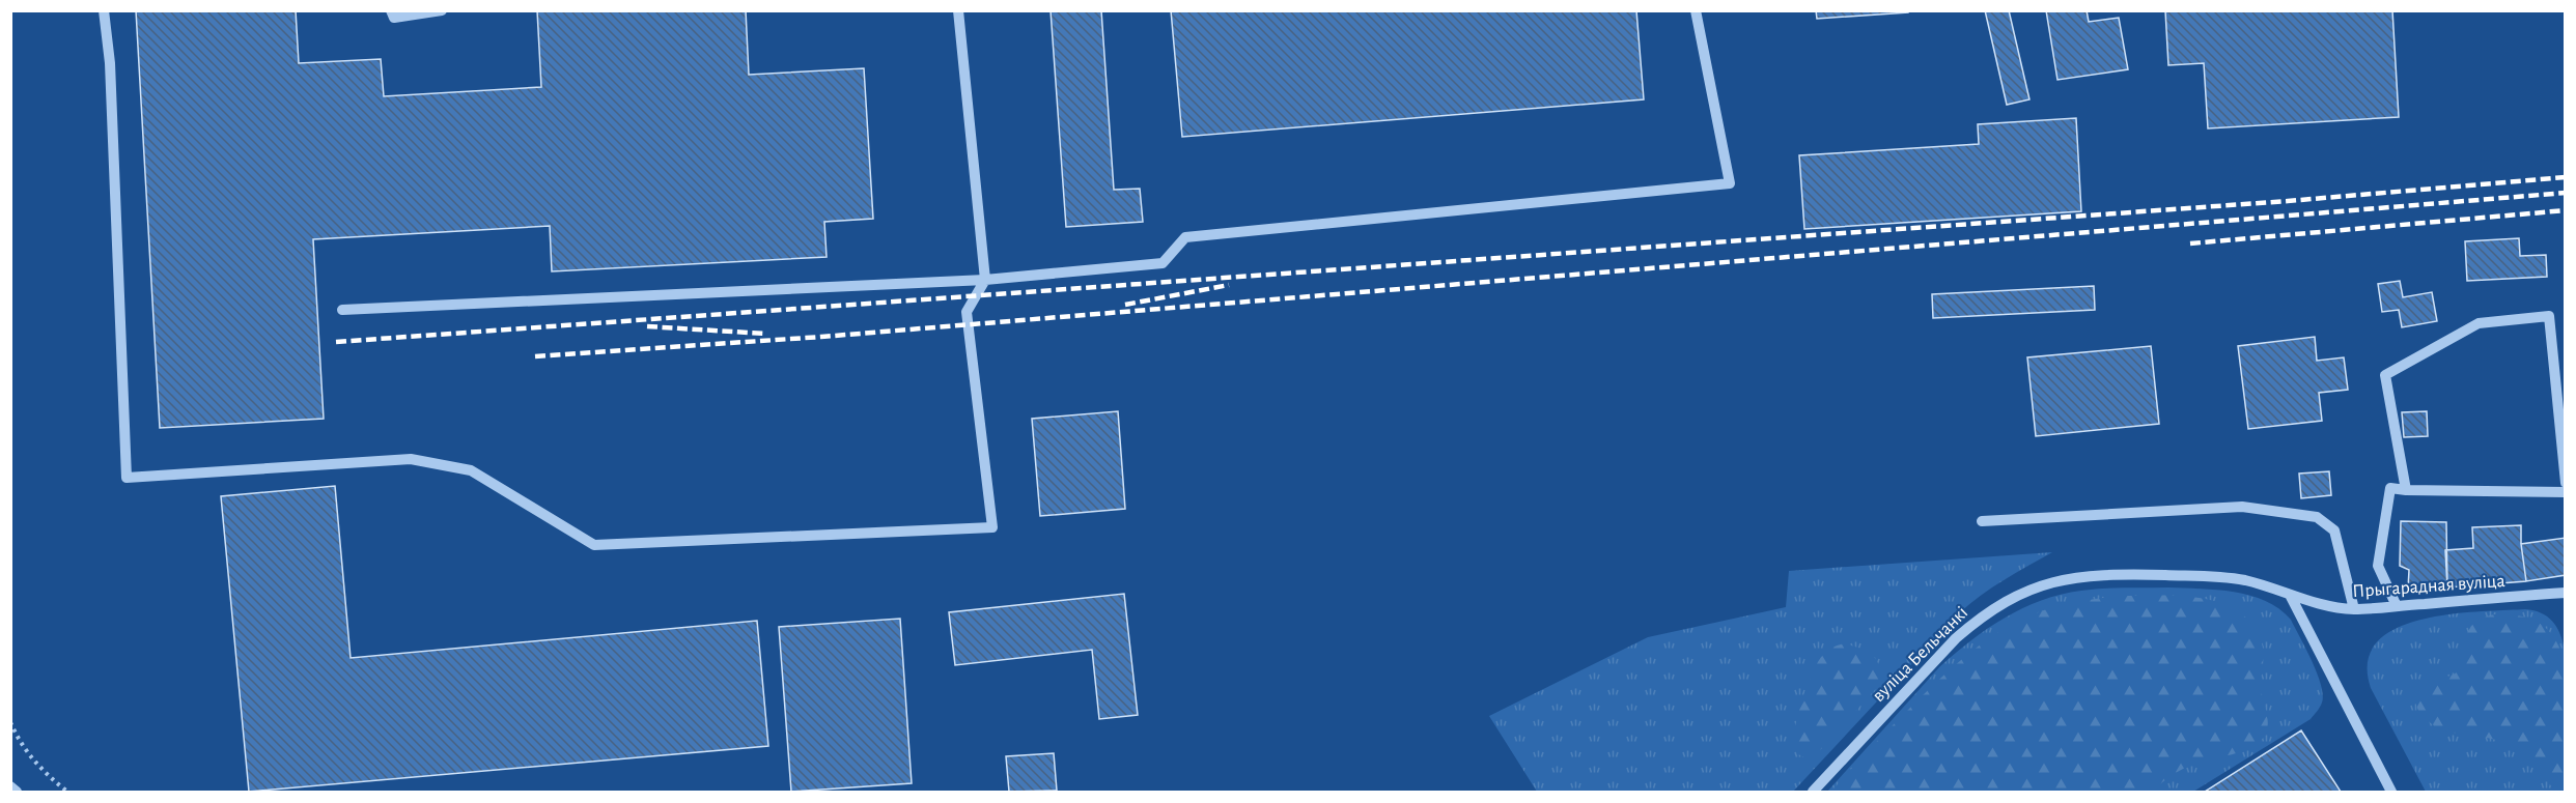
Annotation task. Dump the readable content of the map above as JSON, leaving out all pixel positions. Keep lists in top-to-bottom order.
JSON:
{
  "streets": {
    "street": ["Прыгарадная вуліца", "вуліца Бельчанкі"]
  },
  "crossings": [
    ["Прыгарадная вуліца", "вуліца Бельчанкі"]
  ]
}
